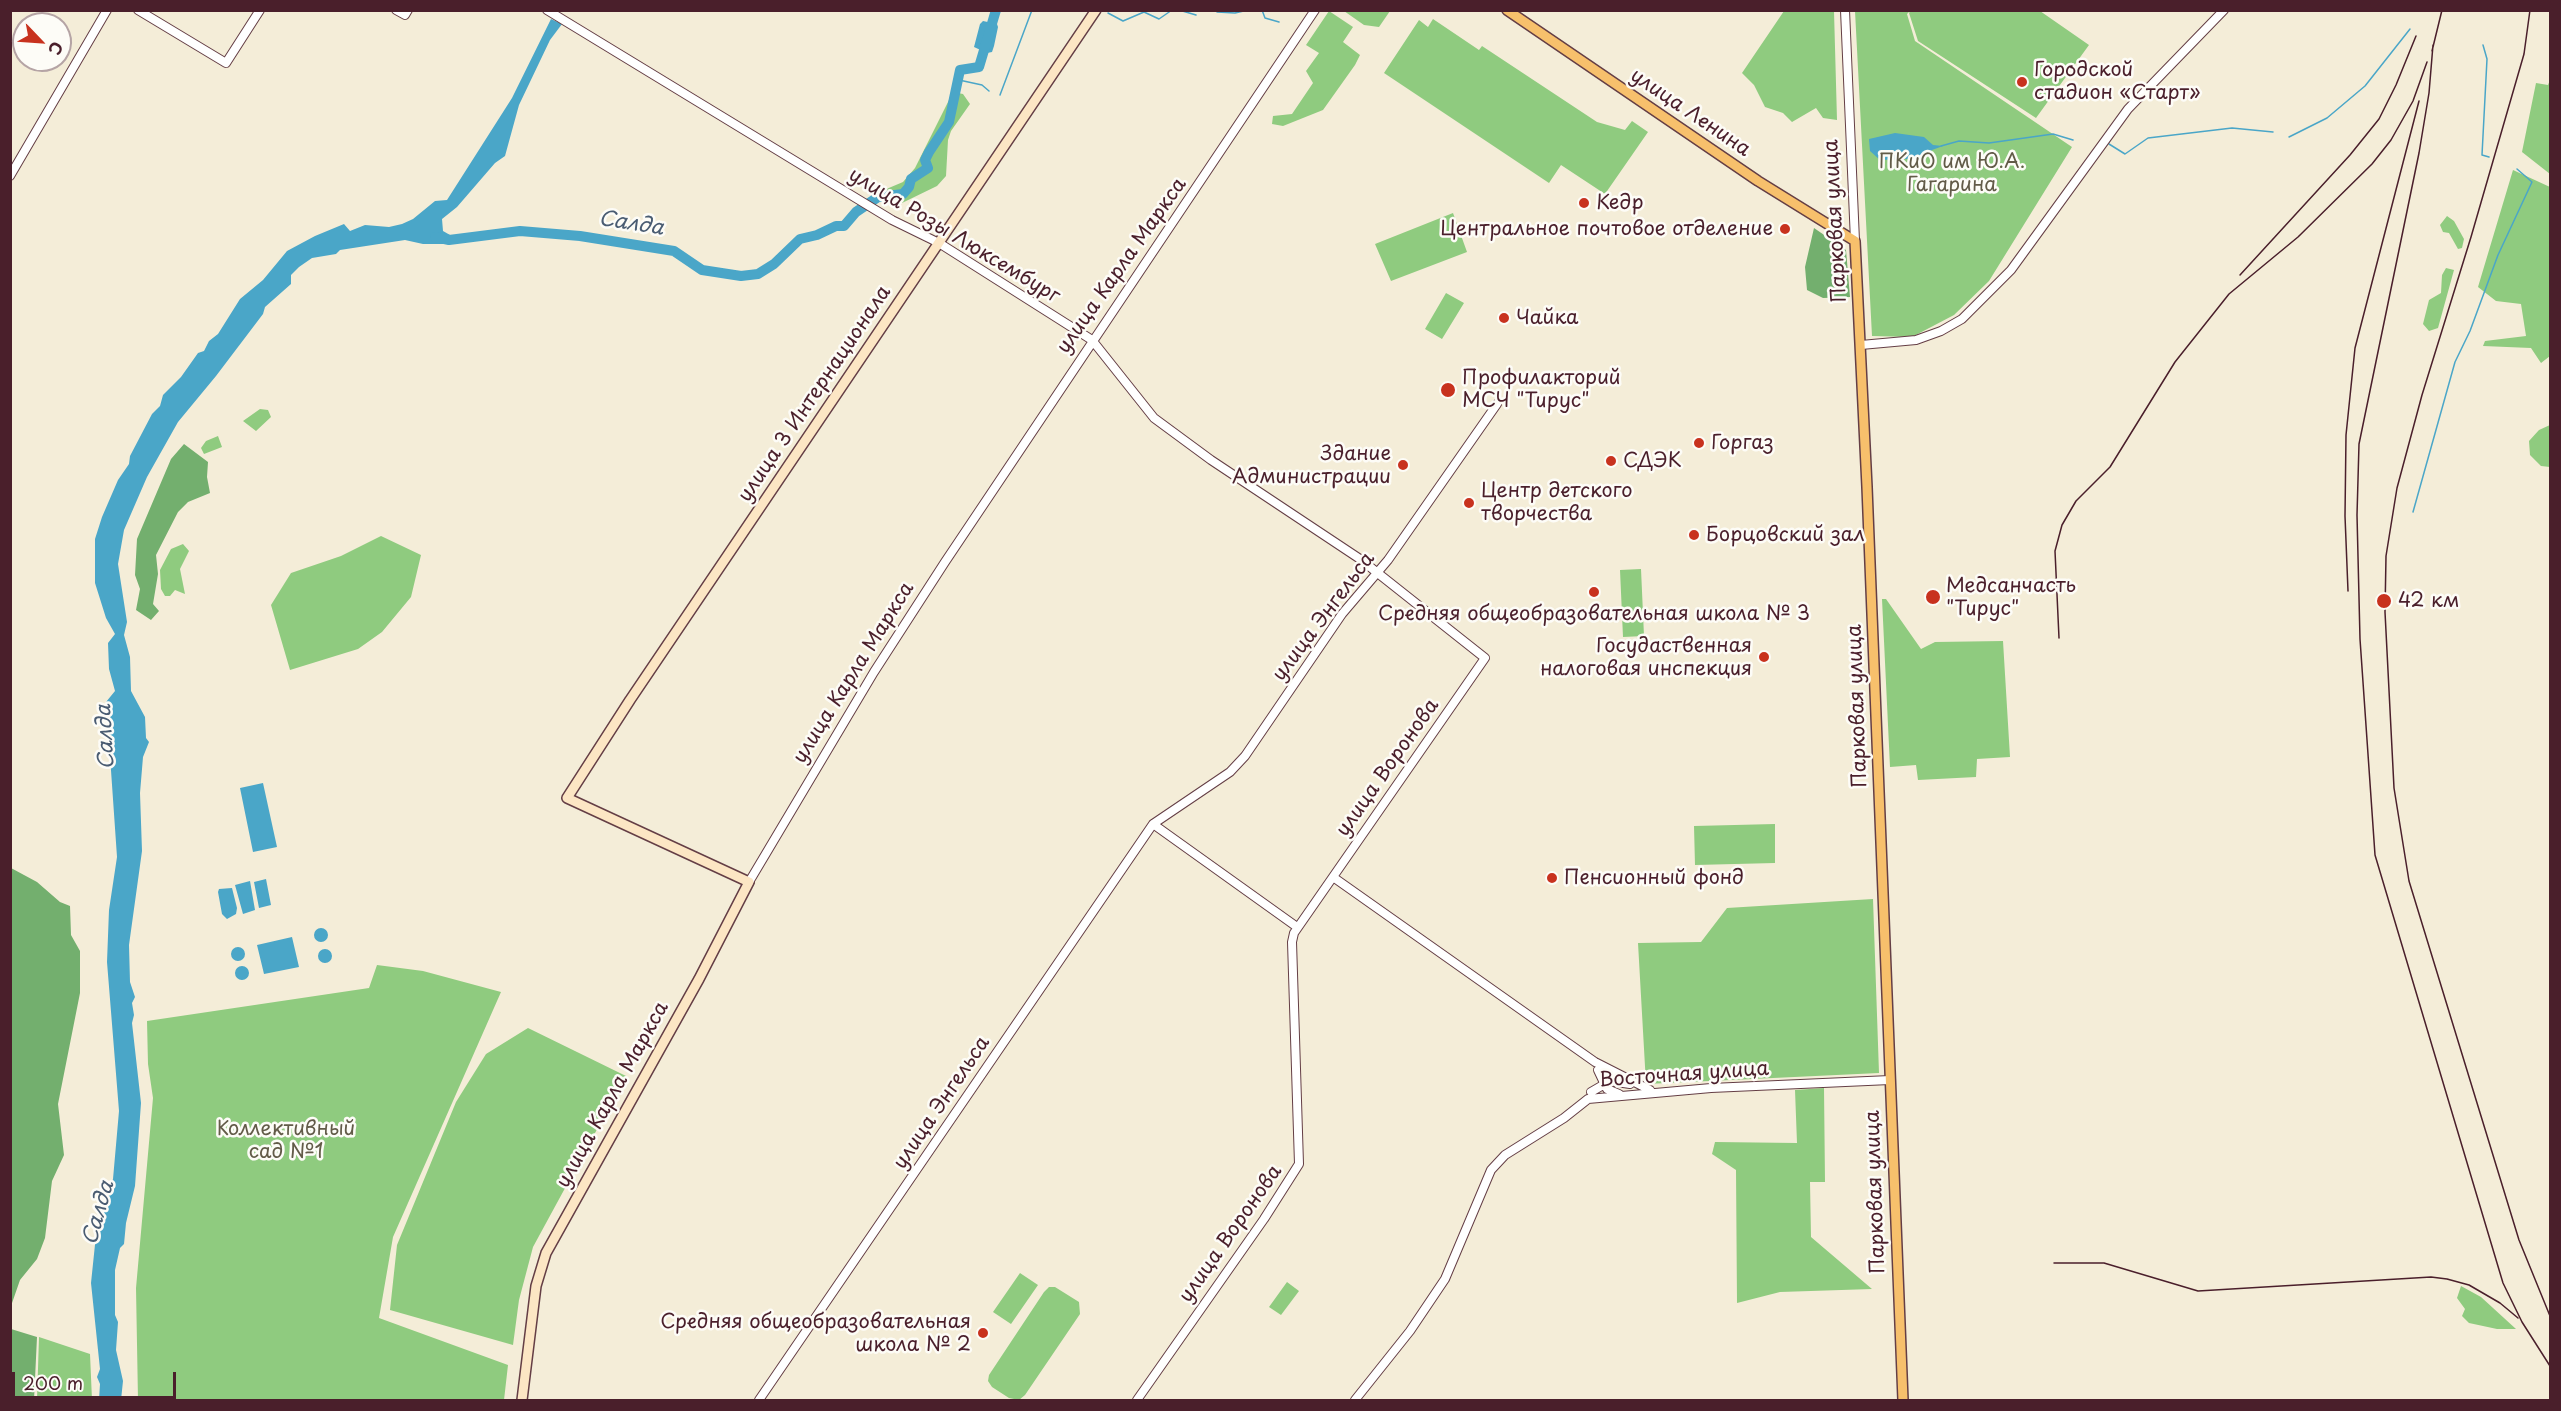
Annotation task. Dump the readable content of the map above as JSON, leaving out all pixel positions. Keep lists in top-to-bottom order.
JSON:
{
  "streets": {
    "main road": [
      "улица Ленина",
      "Парковая улица",
      "улица Карла Маркса",
      "улица 3 Интернационала"
    ],
    "street": [
      "улица Розы Люксембург",
      "улица Энгельса",
      "улица Воронова",
      "Восточная улица"
    ]
  },
  "crossings": [
    ["улица Ленина", "Парковая улица"],
    ["Парковая улица", "Восточная улица"],
    ["улица Розы Люксембург", "улица Карла Маркса"],
    ["улица Розы Люксембург", "улица 3 Интернационала"],
    ["улица Розы Люксембург", "улица Энгельса"],
    ["улица Розы Люксембург", "улица Воронова"],
    ["улица Карла Маркса", "улица 3 Интернационала"],
    ["улица Воронова", "Восточная улица"]
  ],
  "water": ["Салда"],
  "parks": ["ПКиО им Ю.А. Гагарина", "Коллективный сад №1"],
  "places": [
    "Городской стадион «Старт»",
    "Кедр",
    "Центральное почтовое отделение",
    "Чайка",
    "Профилакторий МСЧ \"Тирус\"",
    "Горгаз",
    "СДЭК",
    "Здание Администрации",
    "Центр детского творчества",
    "Борцовский зал",
    "Средняя общеобразовательная школа № 3",
    "Медсанчасть \"Тирус\"",
    "42 км",
    "Госудаственная налоговая инспекция",
    "Пенсионный фонд",
    "Средняя общеобразовательная школа № 2"
  ],
  "scale_bar": "200 m",
  "north": "bottom right"
}
